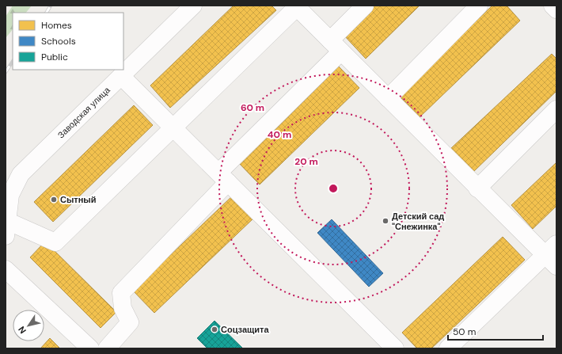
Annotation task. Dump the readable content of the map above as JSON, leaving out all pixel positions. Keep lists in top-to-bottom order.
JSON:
{
  "streets": {
    "street": ["Заводская улица"]
  },
  "places": ["Сытный", "Детский сад \"Снежинка\"", "Соцзащита"],
  "legend": ["Homes", "Schools", "Public"],
  "scale_bar": "50 m",
  "north": "bottom left",
  "rings": ["60 m", "40 m", "20 m"]
}
